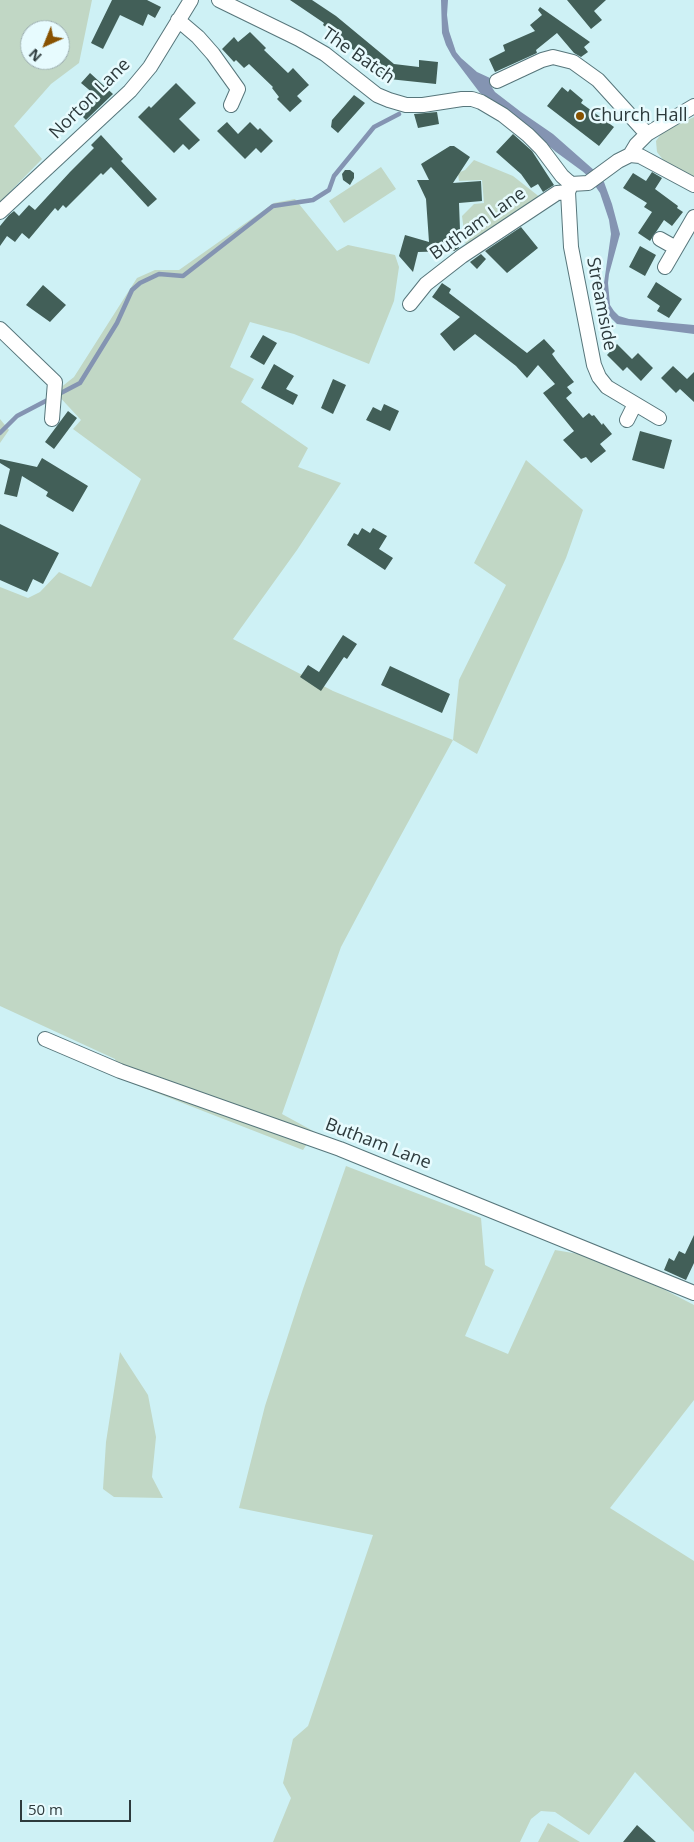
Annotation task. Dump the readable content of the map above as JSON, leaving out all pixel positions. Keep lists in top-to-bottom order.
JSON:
{
  "streets": {
    "street": [
      "The Batch",
      "Norton Lane",
      "Butham Lane",
      "Streamside"
    ]
  },
  "crossings": [
    ["The Batch", "Butham Lane"],
    ["The Batch", "Streamside"],
    ["Butham Lane", "Streamside"]
  ],
  "places": ["Church Hall"],
  "scale_bar": "50 m",
  "north": "bottom left"
}
